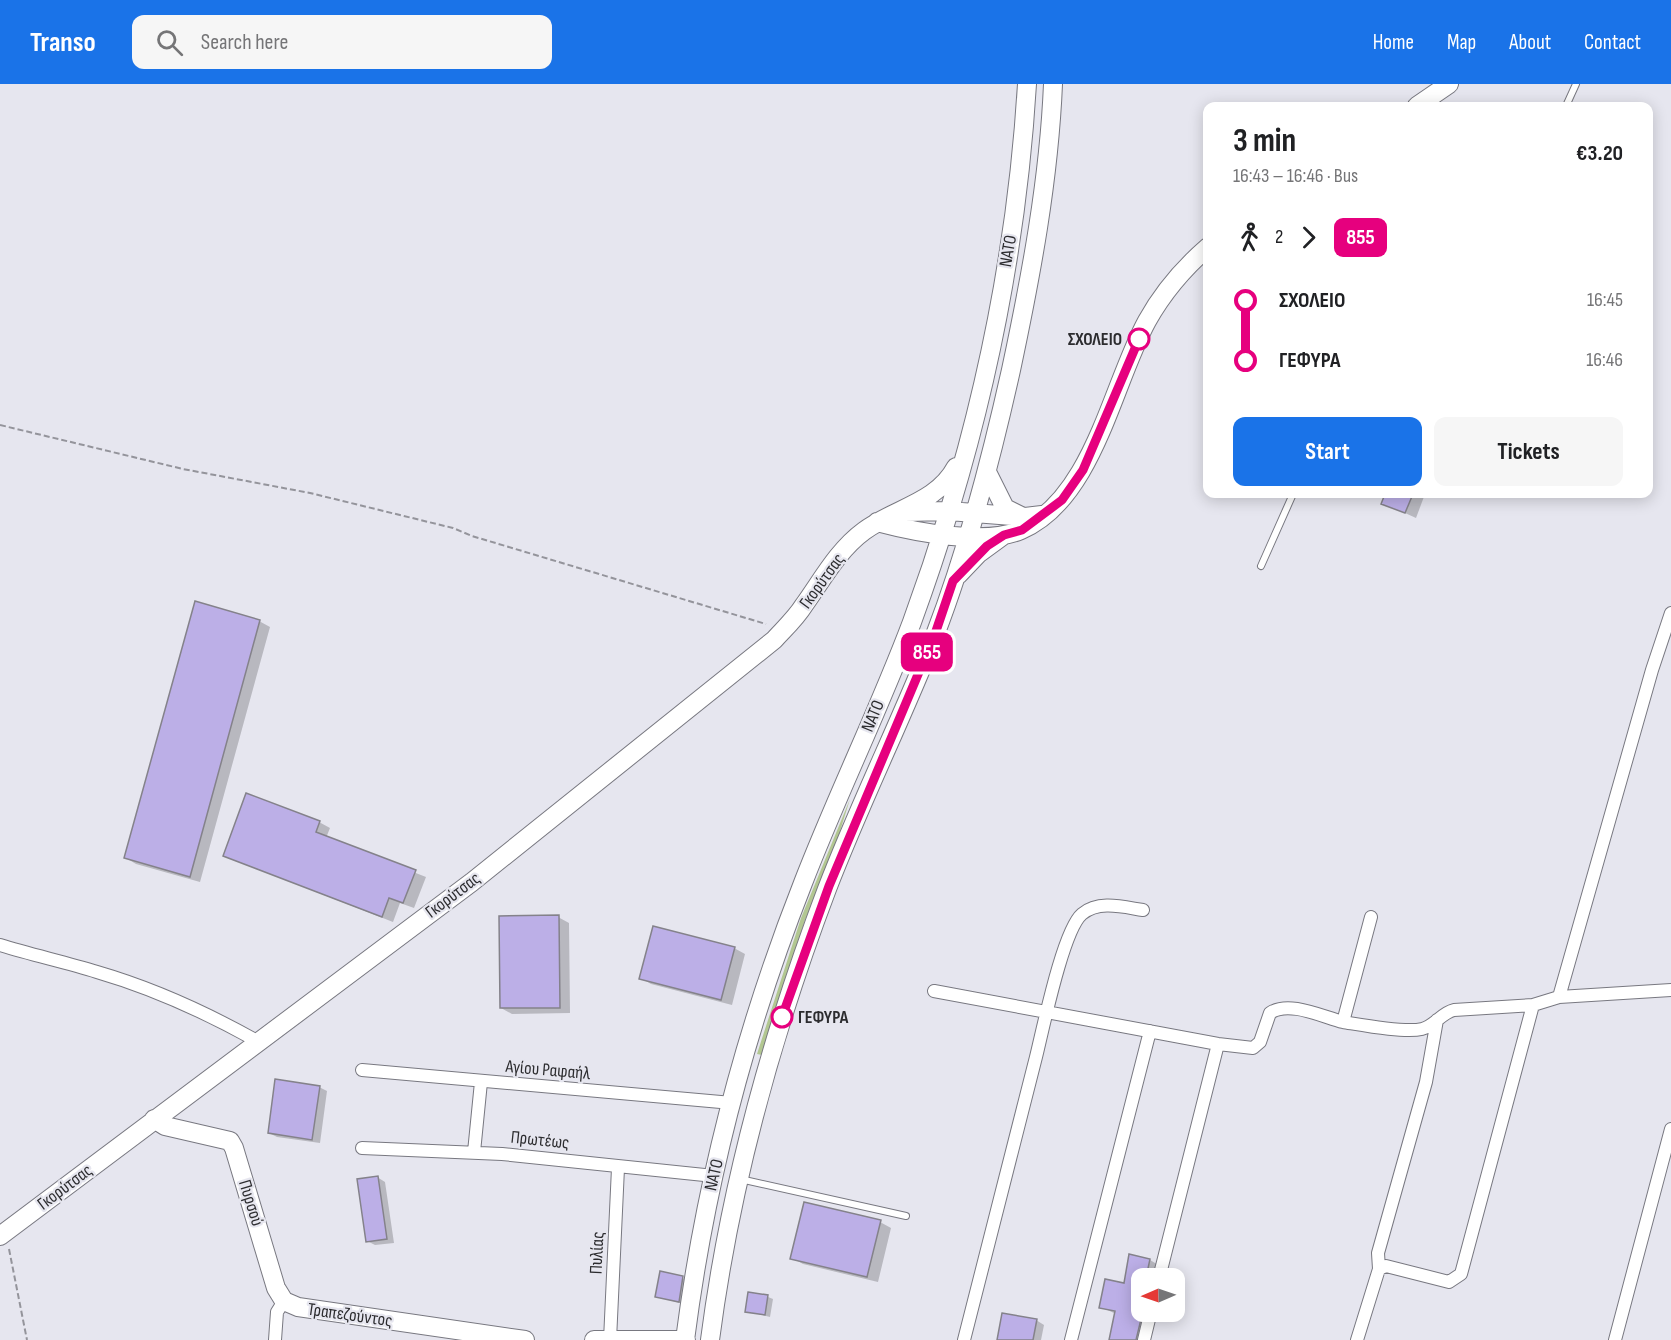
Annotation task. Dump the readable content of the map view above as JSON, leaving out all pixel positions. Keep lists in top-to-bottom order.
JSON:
{
  "streets": {
    "main road": [
      "ΝΑΤΟ",
      "Γκορύτσας",
      "Πυρσού",
      "Τραπεζούντος"
    ],
    "street": ["Αγίου Ραφαήλ", "Πρωτέως", "Πυλίας"]
  },
  "crossings": [
    ["ΝΑΤΟ", "Αγίου Ραφαήλ"],
    ["ΝΑΤΟ", "Πρωτέως"],
    ["Γκορύτσας", "Πυρσού"],
    ["Πρωτέως", "Πυλίας"],
    ["Πυρσού", "Τραπεζούντος"]
  ],
  "places": ["ΣΧΟΛΕΙΟ", "ΓΕΦΥΡΑ"],
  "lines": ["bus line 855"],
  "north": "left",
  "page": {
    "header": "Transo",
    "search": "Search here",
    "nav": [
      "Home",
      "Map",
      "About",
      "Contact"
    ],
    "on_map": "855",
    "heading": ["3 min", "16:43 – 16:46 · Bus", "€3.20"],
    "legs": ["2", "855"],
    "list": [
      {
        "name": "ΣΧΟΛΕΙΟ",
        "value": "16:45"
      },
      {
        "name": "ΓΕΦΥΡΑ",
        "value": "16:46"
      }
    ],
    "buttons": ["Start", "Tickets"]
  }
}
